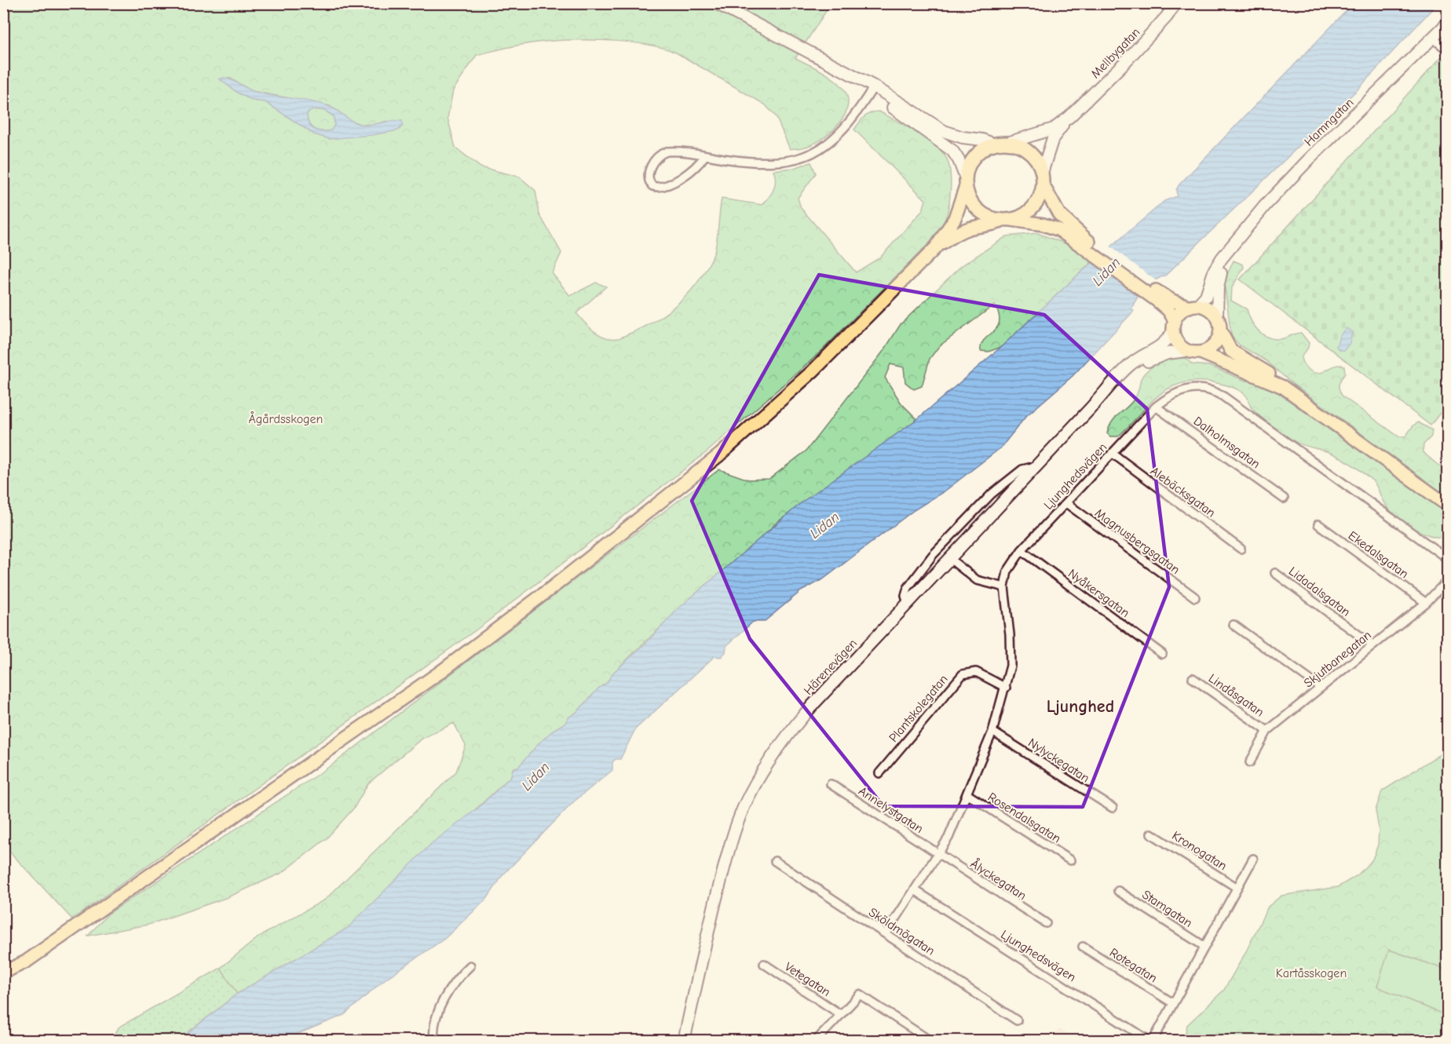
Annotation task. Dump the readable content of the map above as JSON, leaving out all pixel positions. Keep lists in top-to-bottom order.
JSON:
{
  "streets": {
    "street": [
      "Mellbygatan",
      "Hamngatan",
      "Dalholmsgatan",
      "Ljunghedsvägen",
      "Alebäcksgatan",
      "Magnusbergsgatan",
      "Ekedalsgatan",
      "Lidadalsgatan",
      "Nyåkersgatan",
      "Skjutbanegatan",
      "Härenevägen",
      "Lindåsgatan",
      "Plantskolegatan",
      "Nylyckegatan",
      "Annelystgatan",
      "Rosendalsgatan",
      "Kronogatan",
      "Ålyckegatan",
      "Stamgatan",
      "Sköldmögatan",
      "Rotegatan",
      "Vetegatan"
    ]
  },
  "crossings": [
    ["Dalholmsgatan", "Ljunghedsvägen"],
    ["Ljunghedsvägen", "Alebäcksgatan"],
    ["Ljunghedsvägen", "Magnusbergsgatan"],
    ["Ljunghedsvägen", "Nyåkersgatan"],
    ["Ljunghedsvägen", "Plantskolegatan"],
    ["Ljunghedsvägen", "Nylyckegatan"],
    ["Ljunghedsvägen", "Annelystgatan"],
    ["Ljunghedsvägen", "Rosendalsgatan"],
    ["Ljunghedsvägen", "Ålyckegatan"],
    ["Ljunghedsvägen", "Sköldmögatan"],
    ["Ekedalsgatan", "Skjutbanegatan"],
    ["Lidadalsgatan", "Skjutbanegatan"],
    ["Skjutbanegatan", "Lindåsgatan"],
    ["Annelystgatan", "Ålyckegatan"]
  ],
  "districts": ["Ljunghed"],
  "water": ["Lidan"],
  "parks": ["Ågårdsskogen", "Kartåsskogen"]
}
